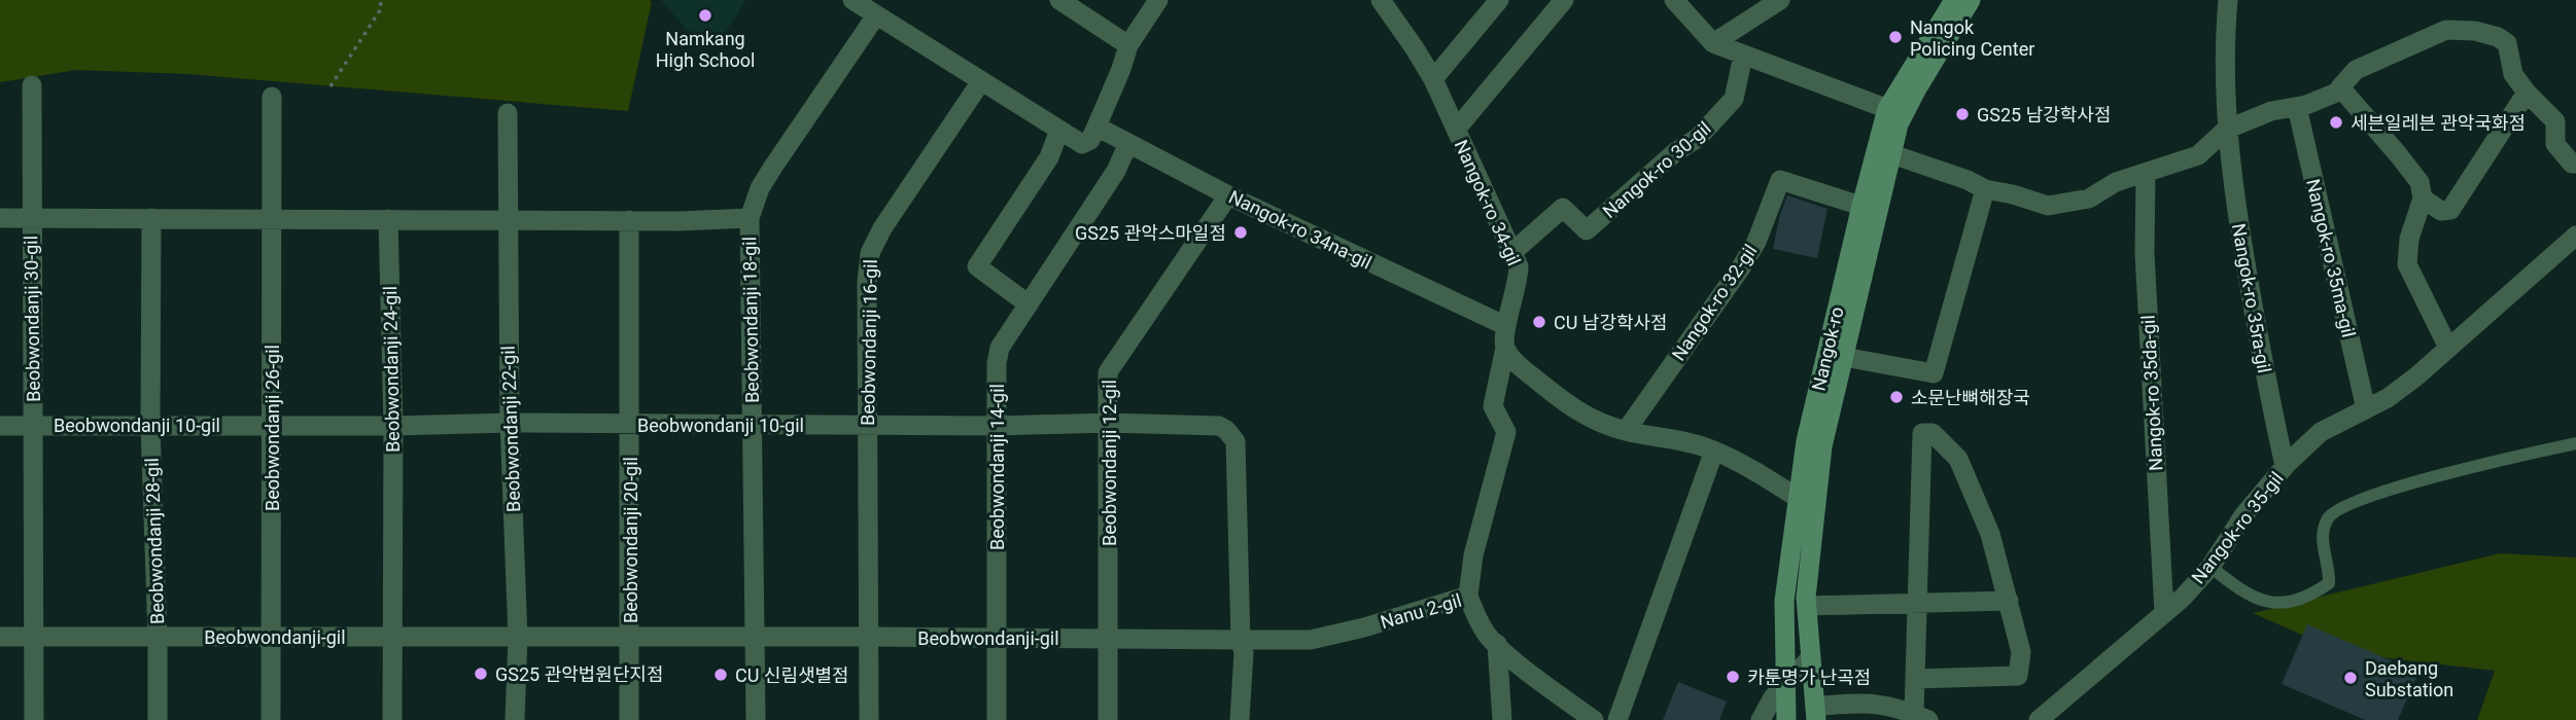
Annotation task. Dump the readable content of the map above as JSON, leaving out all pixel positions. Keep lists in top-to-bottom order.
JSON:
{
  "streets": {
    "main road": ["Nangok-ro"],
    "street": [
      "Nangok-ro 30-gil",
      "Nangok-ro 34-gil",
      "Nangok-ro 34na-gil",
      "Nangok-ro 35ma-gil",
      "Nangok-ro 35ra-gil",
      "Nangok-ro 32-gil",
      "Beobwondanji 30-gil",
      "Beobwondanji 18-gil",
      "Beobwondanji 16-gil",
      "Beobwondanji 24-gil",
      "Nangok-ro 35da-gil",
      "Beobwondanji 10-gil",
      "Beobwondanji 26-gil",
      "Beobwondanji 22-gil",
      "Beobwondanji 12-gil",
      "Beobwondanji 14-gil",
      "Nangok-ro 35-gil",
      "Beobwondanji 20-gil",
      "Beobwondanji 28-gil",
      "Nanu 2-gil",
      "Beobwondanji-gil"
    ]
  },
  "crossings": [
    ["Nangok-ro 30-gil", "Nangok-ro 34-gil"],
    ["Nangok-ro 34-gil", "Nangok-ro 34na-gil"],
    ["Nangok-ro 34-gil", "Nanu 2-gil"],
    ["Nangok-ro 34na-gil", "Beobwondanji 12-gil"],
    ["Nangok-ro 34na-gil", "Beobwondanji 14-gil"],
    ["Nangok-ro 35ma-gil", "Nangok-ro 35-gil"],
    ["Nangok-ro 35ra-gil", "Nangok-ro 35-gil"],
    ["Nangok-ro 32-gil", "Nangok-ro"],
    ["Beobwondanji 30-gil", "Beobwondanji 10-gil"],
    ["Beobwondanji 30-gil", "Beobwondanji-gil"],
    ["Beobwondanji 18-gil", "Beobwondanji 10-gil"],
    ["Beobwondanji 18-gil", "Beobwondanji 20-gil"],
    ["Beobwondanji 18-gil", "Beobwondanji-gil"],
    ["Beobwondanji 16-gil", "Beobwondanji 10-gil"],
    ["Beobwondanji 16-gil", "Beobwondanji-gil"],
    ["Beobwondanji 24-gil", "Beobwondanji 10-gil"],
    ["Beobwondanji 24-gil", "Beobwondanji-gil"],
    ["Nangok-ro 35da-gil", "Nangok-ro 35-gil"],
    ["Beobwondanji 10-gil", "Beobwondanji 26-gil"],
    ["Beobwondanji 10-gil", "Beobwondanji 22-gil"],
    ["Beobwondanji 10-gil", "Beobwondanji 12-gil"],
    ["Beobwondanji 10-gil", "Beobwondanji 14-gil"],
    ["Beobwondanji 10-gil", "Beobwondanji 20-gil"],
    ["Beobwondanji 10-gil", "Beobwondanji 28-gil"],
    ["Beobwondanji 10-gil", "Nanu 2-gil"],
    ["Beobwondanji 10-gil", "Beobwondanji-gil"],
    ["Beobwondanji 26-gil", "Beobwondanji-gil"],
    ["Beobwondanji 22-gil", "Beobwondanji-gil"],
    ["Beobwondanji 12-gil", "Beobwondanji-gil"],
    ["Beobwondanji 14-gil", "Beobwondanji-gil"],
    ["Beobwondanji 20-gil", "Beobwondanji-gil"],
    ["Beobwondanji 28-gil", "Beobwondanji-gil"],
    ["Nanu 2-gil", "Beobwondanji-gil"]
  ],
  "places": [
    "Namkang High School",
    "Nangok Policing Center",
    "GS25 남강학사점",
    "세븐일레븐 관악국화점",
    "GS25 관악스마일점",
    "CU 남강학사점",
    "소문난뼈해장국",
    "GS25 관악법원단지점",
    "CU 신림샛별점",
    "카툰명가 난곡점",
    "Daebang Substation"
  ]
}
